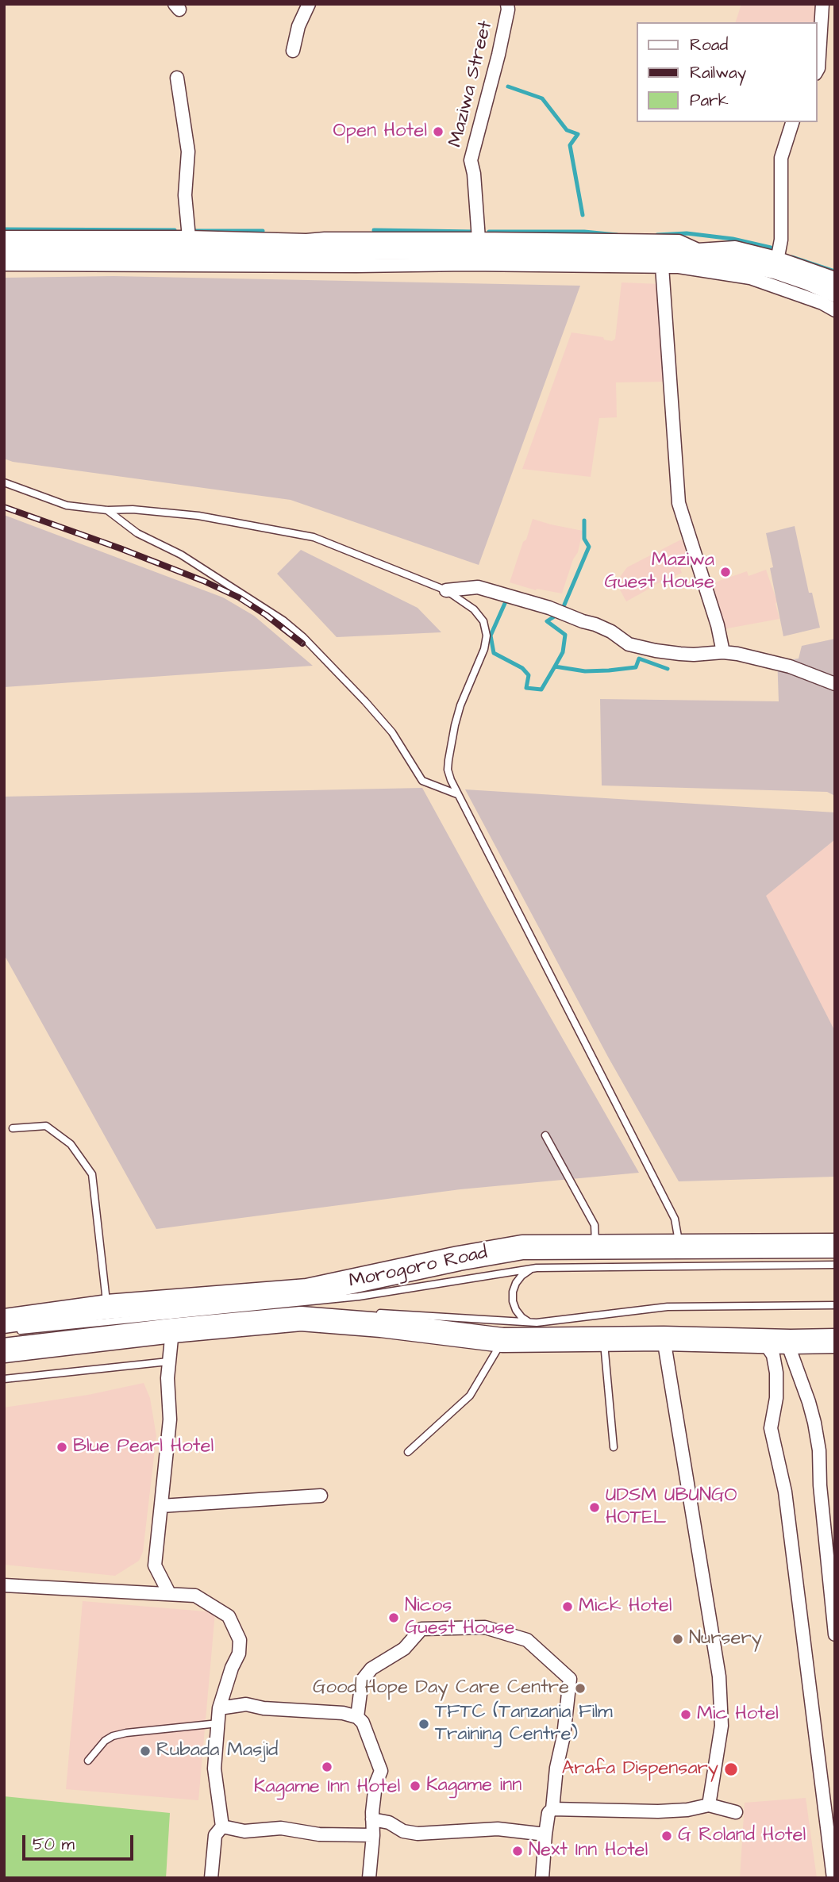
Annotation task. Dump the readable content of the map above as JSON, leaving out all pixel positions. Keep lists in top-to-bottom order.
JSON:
{
  "streets": {
    "highway": ["Morogoro Road"],
    "street": ["Maziwa Street"]
  },
  "places": [
    "Open Hotel",
    "Maziwa Guest House",
    "Blue Pearl Hotel",
    "UDSM UBUNGO HOTEL",
    "Mick Hotel",
    "Nicos Guest House",
    "Nursery",
    "Good Hope Day Care Centre",
    "Mic Hotel",
    "TFTC (Tanzania Film Training Centre)",
    "Rubada Masjid",
    "Kagame Inn Hotel",
    "Arafa Dispensary",
    "Kagame inn",
    "G Roland Hotel",
    "Next Inn Hotel"
  ],
  "legend": ["Road", "Railway", "Park"],
  "scale_bar": "50 m"
}
